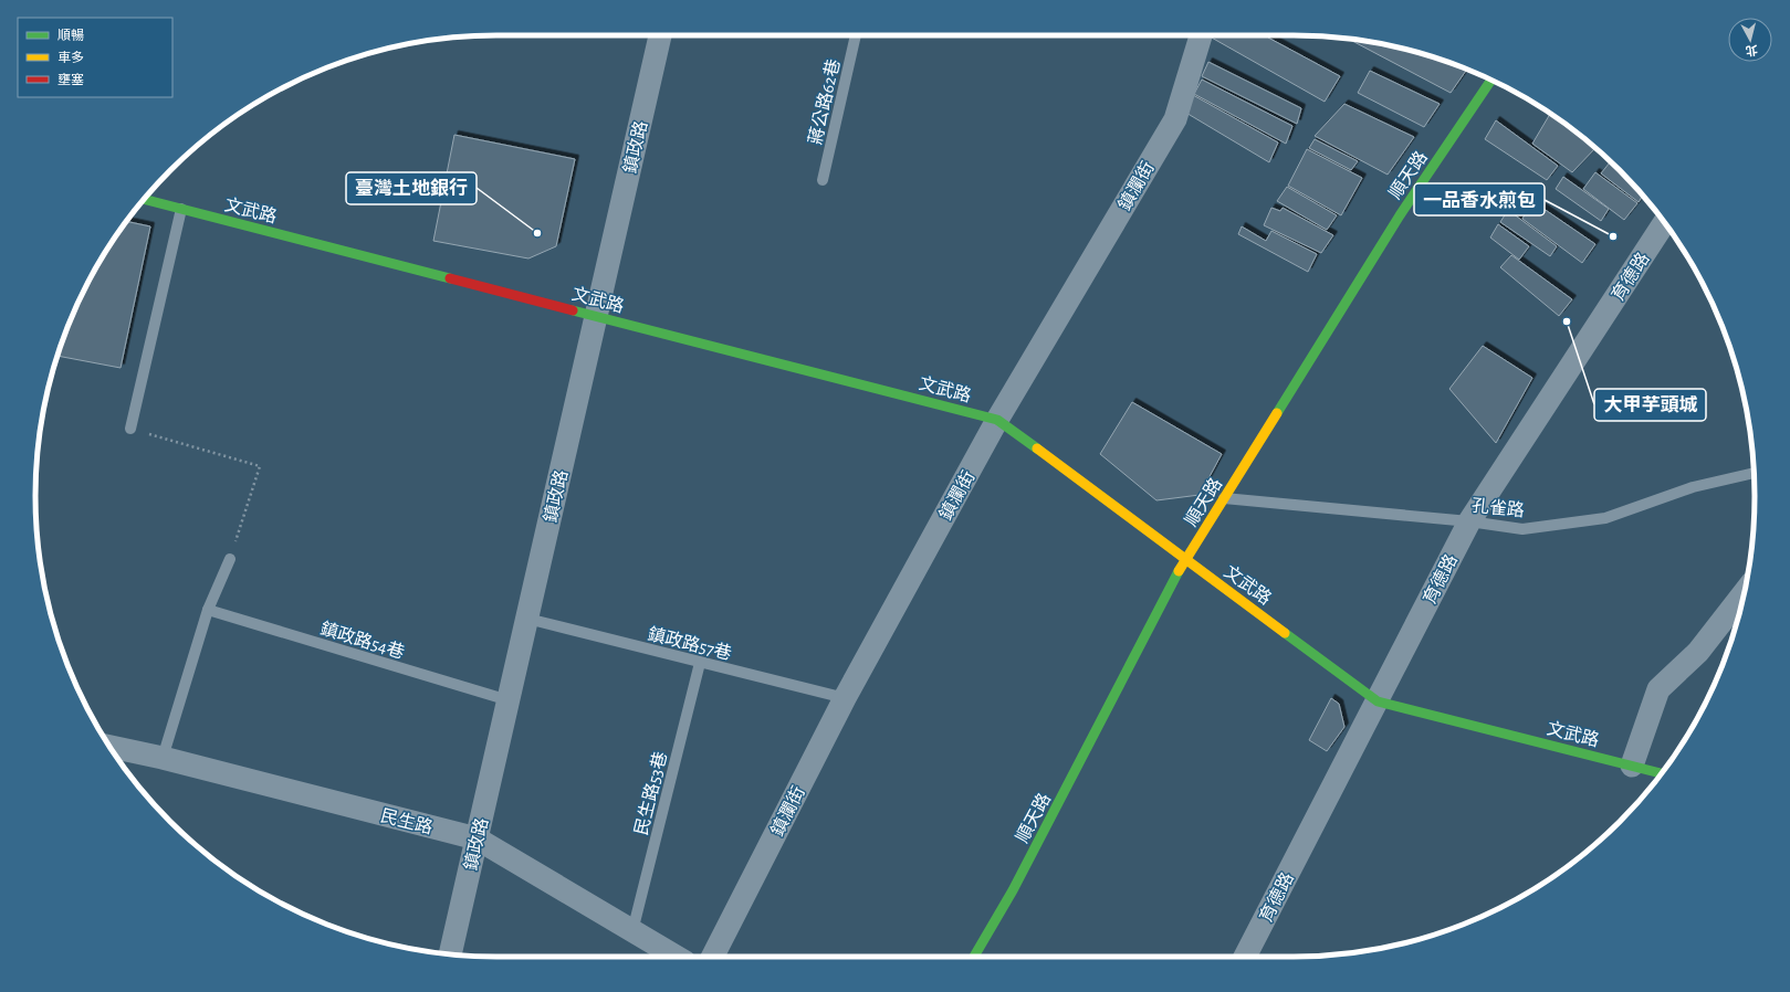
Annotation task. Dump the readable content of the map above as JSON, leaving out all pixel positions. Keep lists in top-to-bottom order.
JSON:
{
  "streets": {
    "main road": ["順天路", "文武路"],
    "street": [
      "鎮政路",
      "鎮瀾街",
      "育德路",
      "民生路"
    ],
    "lane": [
      "蔣公路62巷",
      "孔雀路",
      "鎮政路54巷",
      "鎮政路57巷",
      "民生路53巷"
    ]
  },
  "crossings": [
    ["鎮政路", "文武路"],
    ["鎮政路", "鎮政路54巷"],
    ["鎮政路", "鎮政路57巷"],
    ["鎮政路", "民生路"],
    ["順天路", "文武路"],
    ["順天路", "孔雀路"],
    ["鎮瀾街", "文武路"],
    ["鎮瀾街", "鎮政路57巷"],
    ["文武路", "育德路"],
    ["育德路", "孔雀路"],
    ["鎮政路57巷", "民生路53巷"],
    ["民生路53巷", "民生路"]
  ],
  "places": ["臺灣土地銀行", "一品香水煎包", "大甲芋頭城"],
  "legend": ["順暢", "車多", "壅塞"],
  "north": "bottom"
}
